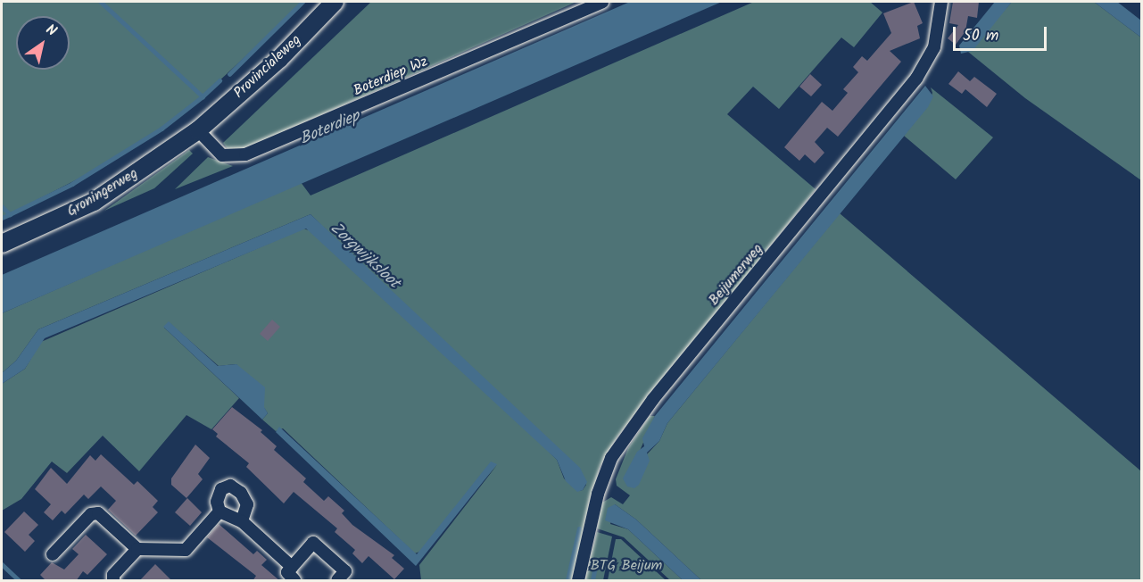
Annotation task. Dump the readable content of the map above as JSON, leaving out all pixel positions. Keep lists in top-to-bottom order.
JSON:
{
  "streets": {
    "main road": ["Provincialeweg", "Groningerweg"],
    "street": ["Boterdiep Wz", "Beijumerweg"]
  },
  "crossings": [
    ["Provincialeweg", "Boterdiep Wz"],
    ["Provincialeweg", "Groningerweg"],
    ["Boterdiep Wz", "Groningerweg"]
  ],
  "water": ["Boterdiep", "Zorgwijksloot"],
  "parks": ["BTG Beijum"],
  "scale_bar": "50 m",
  "north": "top right"
}
